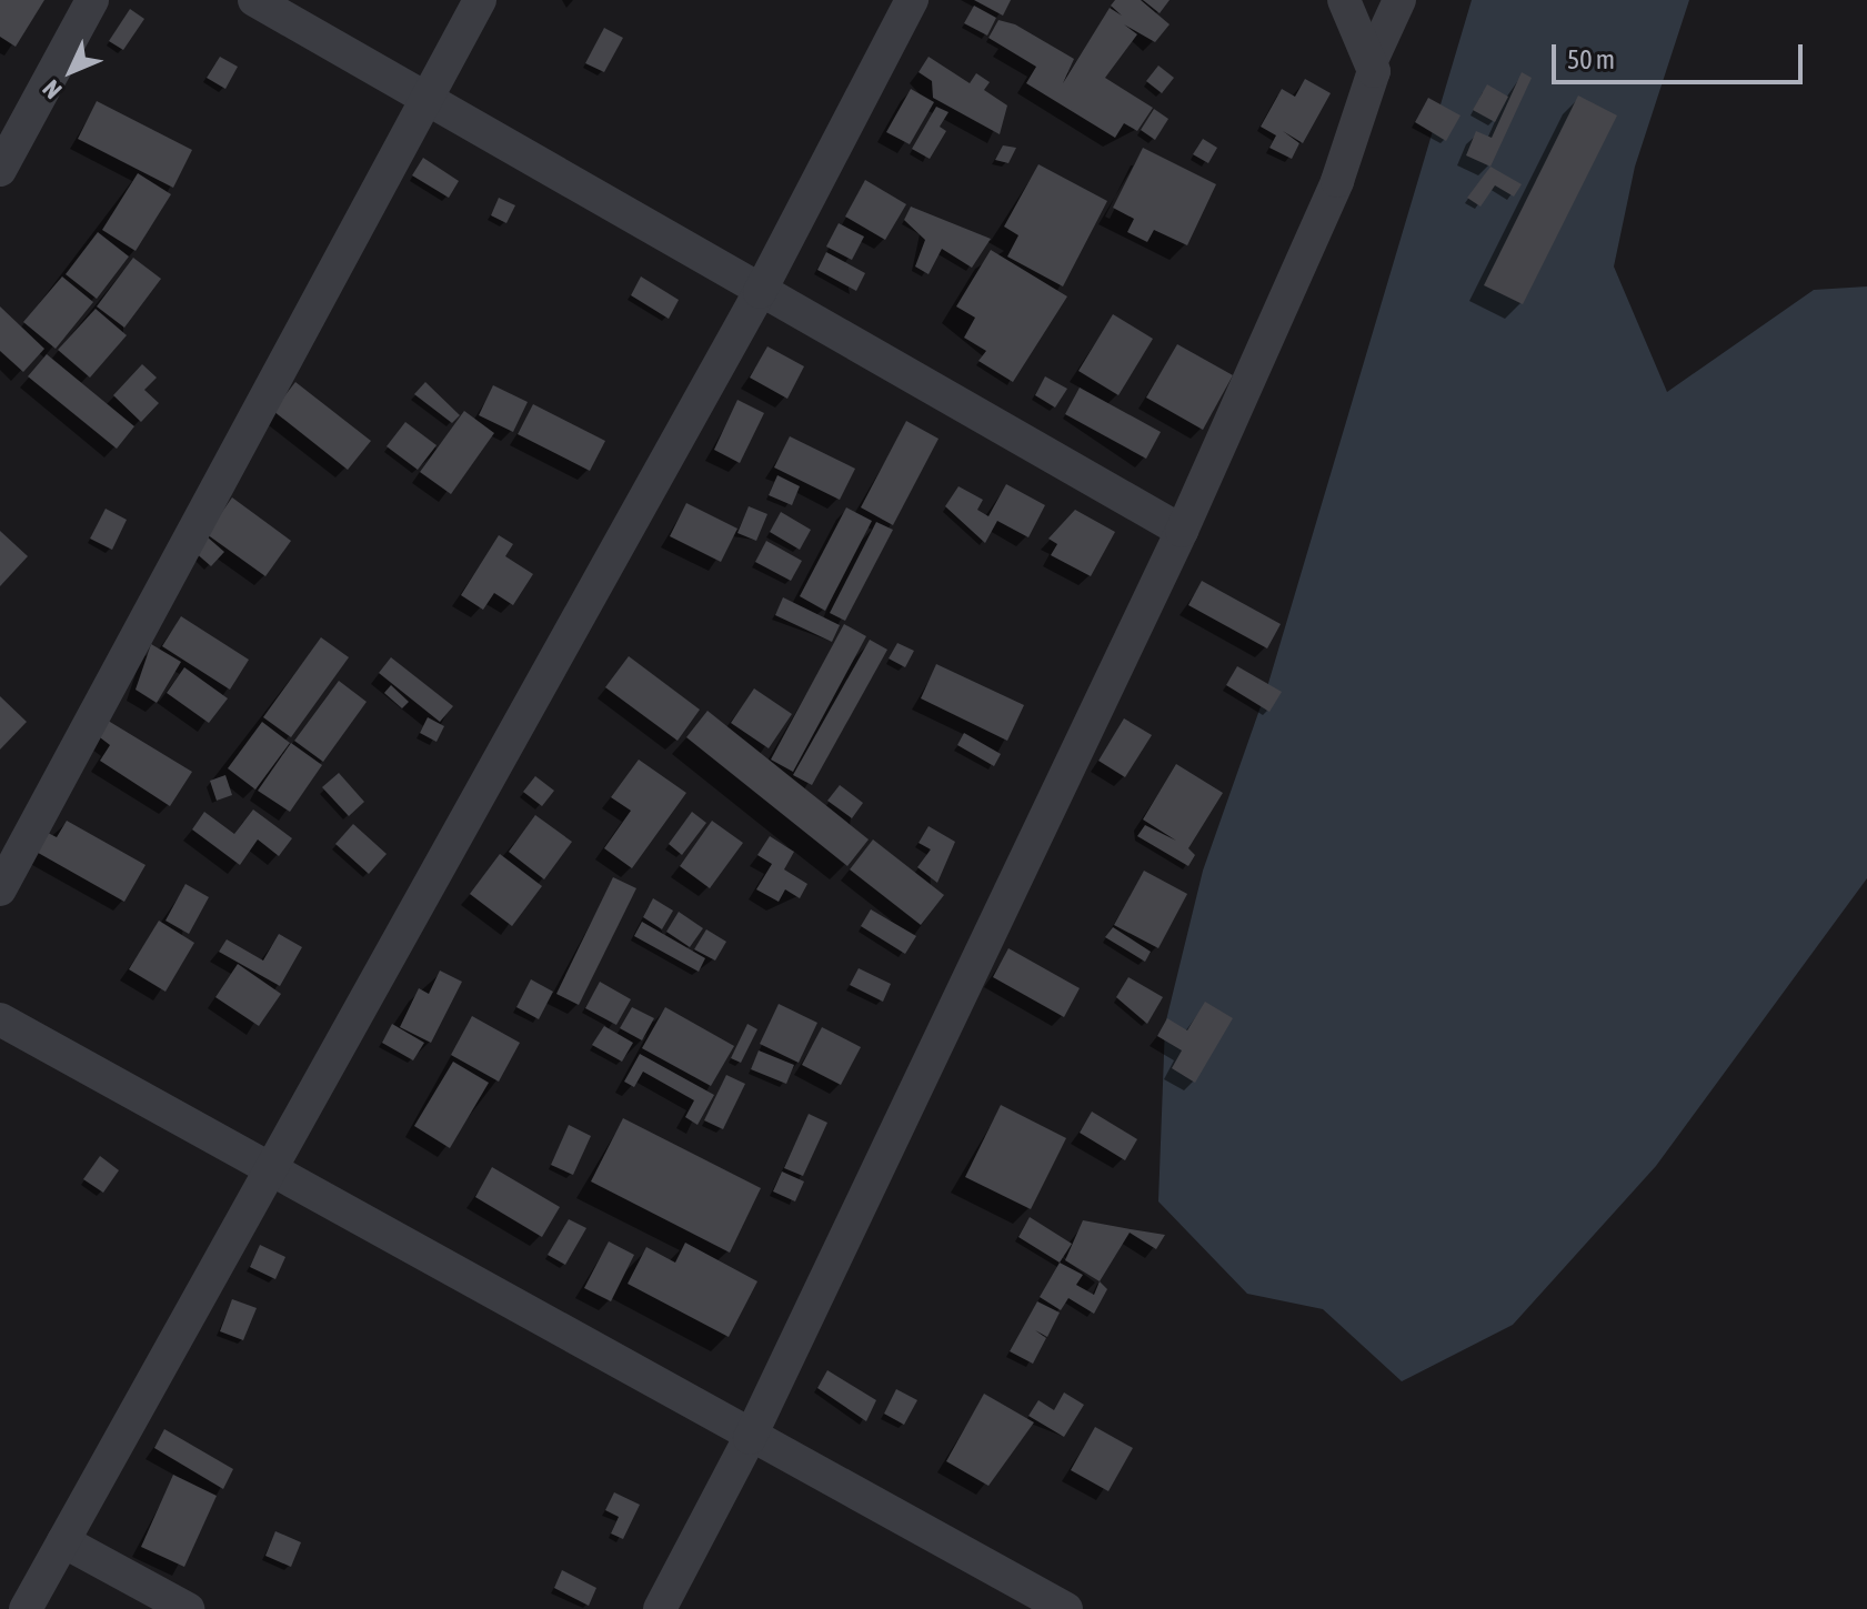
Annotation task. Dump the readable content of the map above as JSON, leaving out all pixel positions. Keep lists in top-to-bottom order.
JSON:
{
  "scale_bar": "50 m",
  "north": "bottom left"
}
